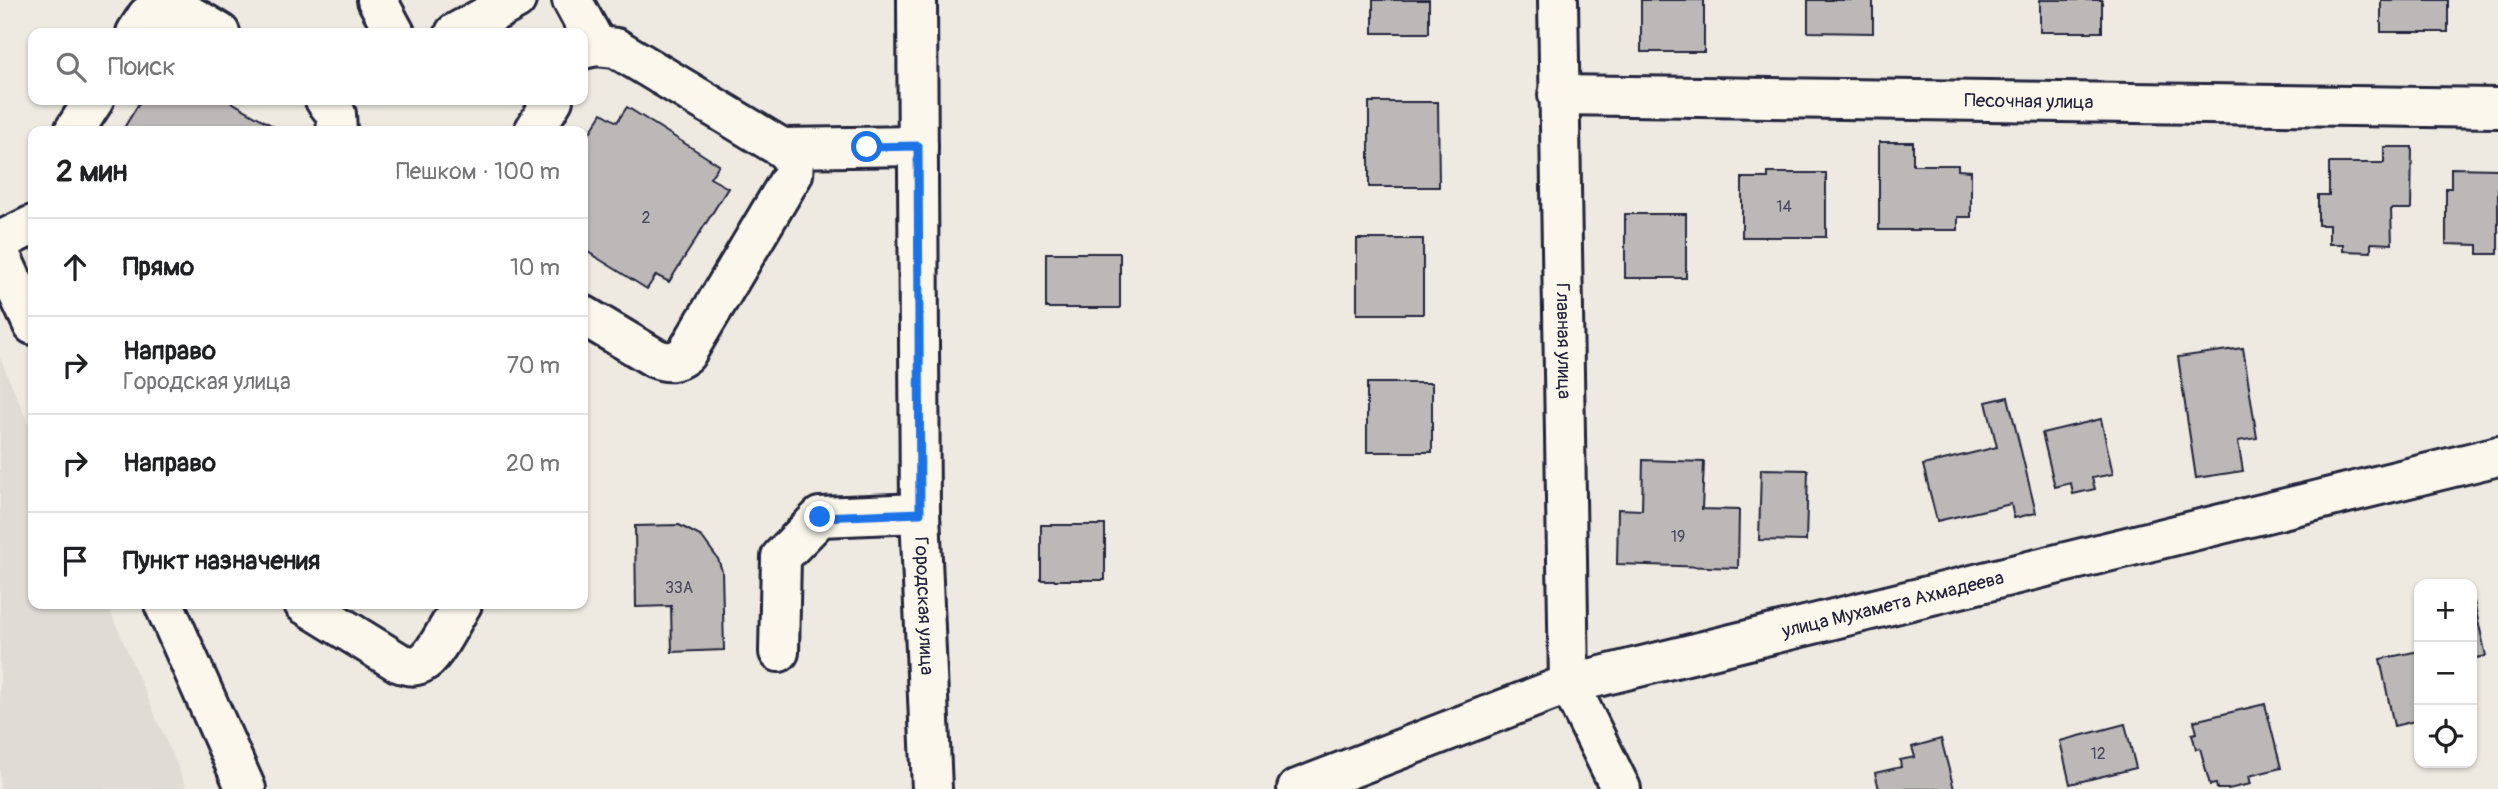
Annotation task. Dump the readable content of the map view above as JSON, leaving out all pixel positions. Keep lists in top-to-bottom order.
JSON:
{
  "streets": {
    "street": [
      "Песочная улица",
      "Главная улица",
      "Городская улица",
      "улица Мухамета Ахмадеева"
    ]
  },
  "crossings": [
    ["Песочная улица", "Главная улица"],
    ["Главная улица", "улица Мухамета Ахмадеева"]
  ],
  "house_numbers": [
    "14",
    "2",
    "19",
    "33А",
    "12"
  ],
  "page": {
    "search": "Поиск",
    "heading": ["2 мин", "Пешком · 100 m"],
    "list": [
      ["Прямо", "10 m"],
      ["Направо", "Городская улица", "70 m"],
      ["Направо", "20 m"],
      "Пункт назначения"
    ],
    "map_buttons": ["+", "−"]
  }
}
